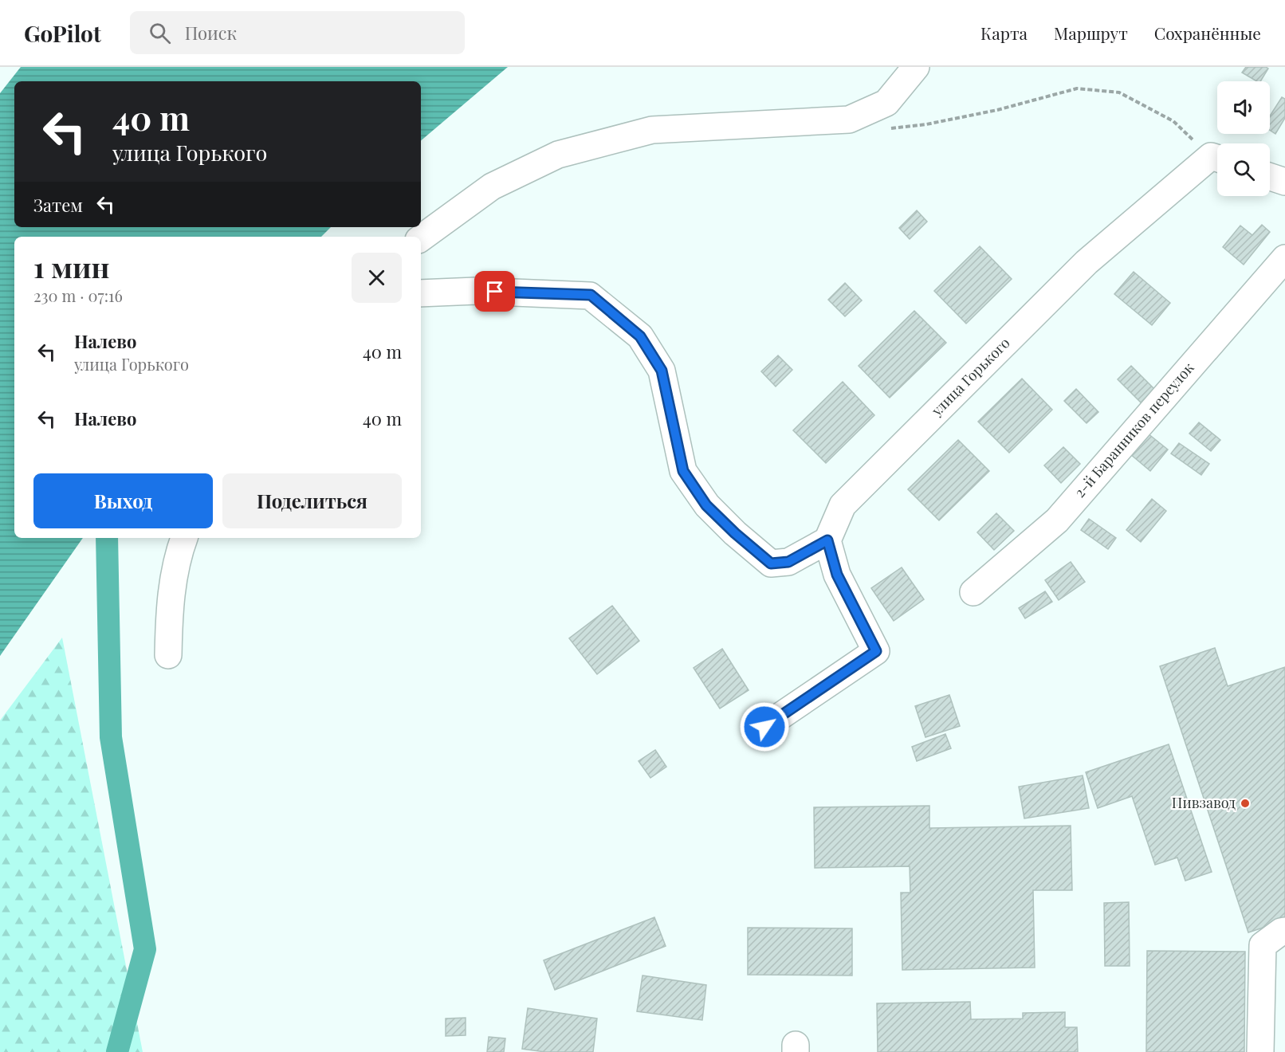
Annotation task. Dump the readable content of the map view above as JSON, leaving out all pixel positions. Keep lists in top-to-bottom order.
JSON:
{
  "streets": {
    "street": ["улица Горького", "2-й Баранников переулок"]
  },
  "places": ["Пивзавод"],
  "page": {
    "header": "GoPilot",
    "search": "Поиск",
    "nav": ["Карта", "Маршрут", "Сохранённые"],
    "turn": ["40 m", "улица Горького"],
    "then": "Затем",
    "heading": ["1 мин", "230 m · 07:16"],
    "list": [
      {
        "name": "Налево",
        "note": "улица Горького",
        "value": "40 m"
      },
      {
        "name": "Налево",
        "value": "40 m"
      }
    ],
    "buttons": ["Выход", "Поделиться"]
  }
}
